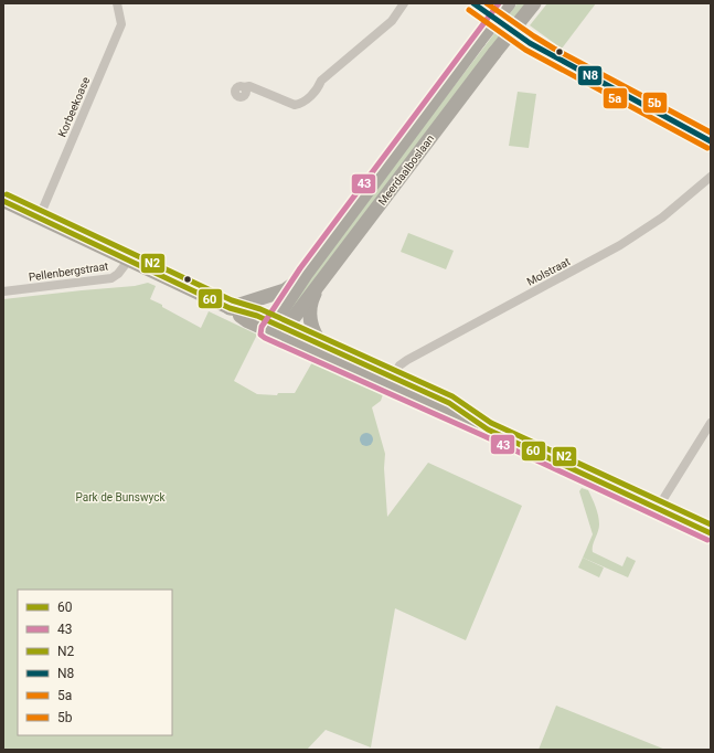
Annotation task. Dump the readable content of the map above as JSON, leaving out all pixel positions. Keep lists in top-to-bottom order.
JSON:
{
  "streets": {
    "highway": ["Meerdaalboslaan"],
    "street": ["Korbeekoase", "Pellenbergstraat", "Molstraat"]
  },
  "parks": ["Park de Bunswyck"],
  "lines": [
    "transit line 43",
    "transit line N8",
    "transit line 5b",
    "transit line 5a",
    "transit line N2",
    "transit line 60"
  ],
  "legend": [
    "60",
    "43",
    "N2",
    "N8",
    "5a",
    "5b"
  ]
}
